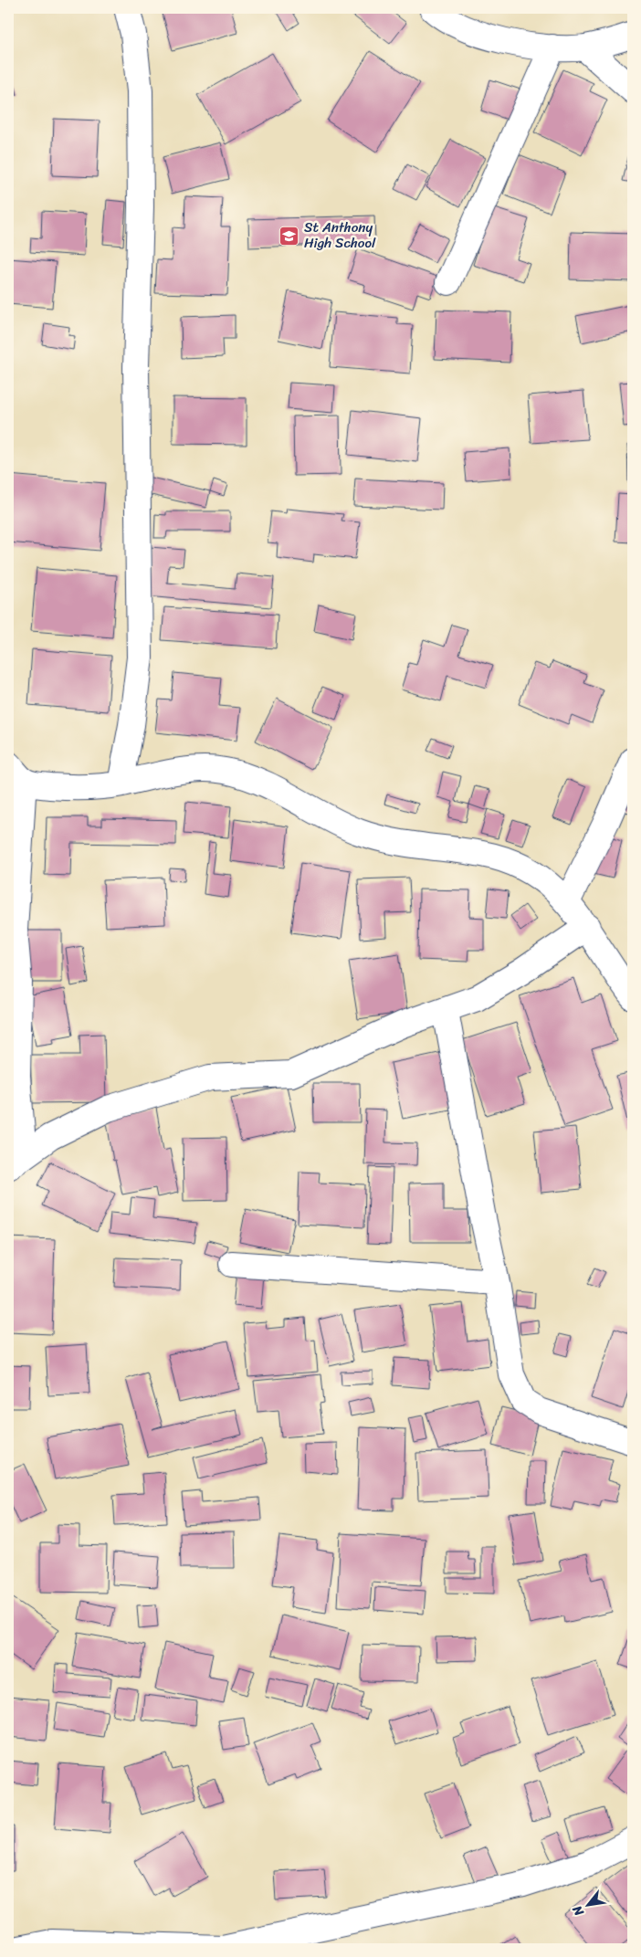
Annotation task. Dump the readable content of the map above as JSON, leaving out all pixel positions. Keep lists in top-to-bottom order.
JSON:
{
  "places": {
    "school or university": ["St Anthony High School"]
  },
  "north": "bottom left"
}
